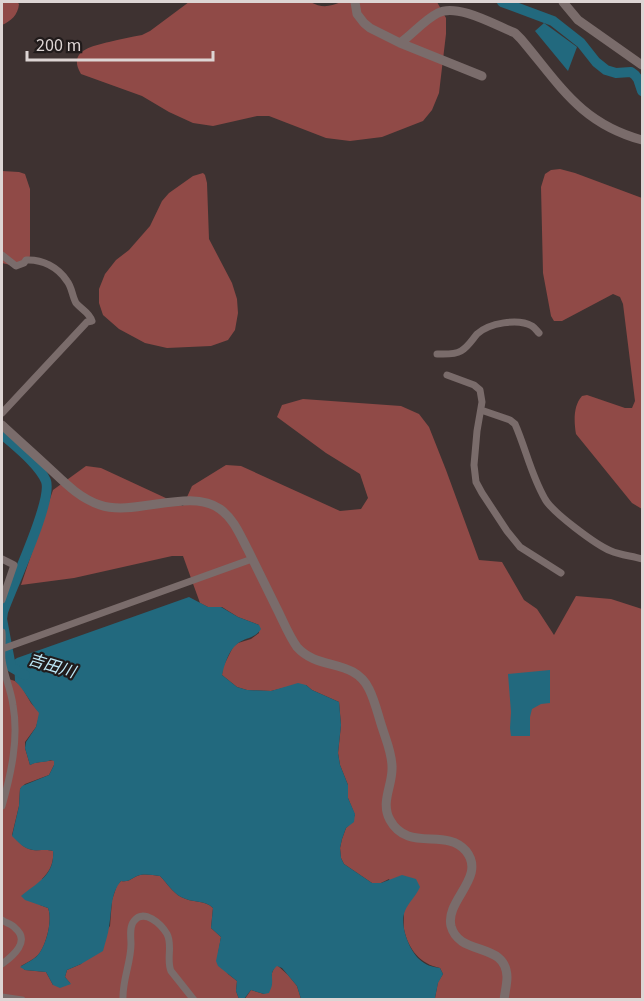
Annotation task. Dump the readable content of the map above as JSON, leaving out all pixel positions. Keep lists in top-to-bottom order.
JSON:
{
  "water": ["吉田川"],
  "scale_bar": "200 m"
}
